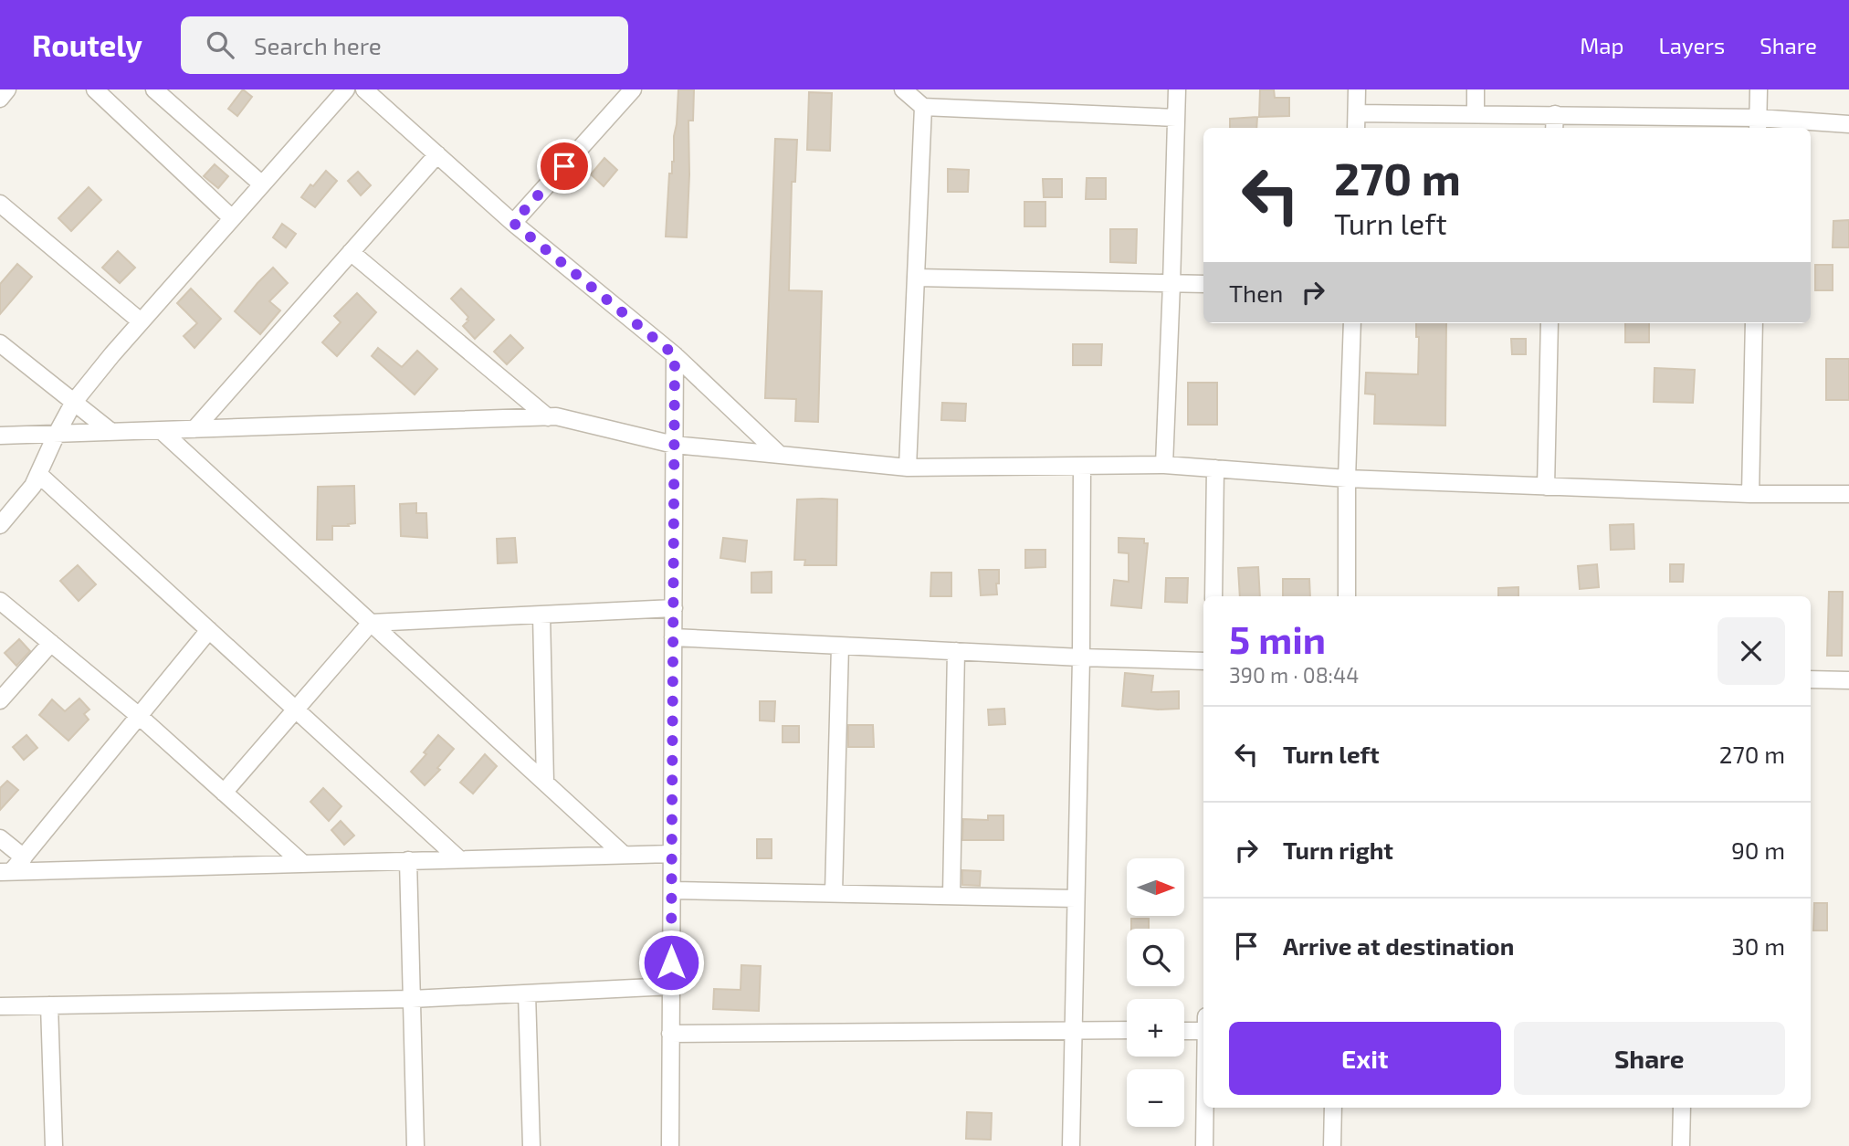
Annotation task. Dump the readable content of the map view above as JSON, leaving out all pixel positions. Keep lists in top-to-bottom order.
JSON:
{
  "north": "right",
  "page": {
    "header": "Routely",
    "search": "Search here",
    "nav": ["Map", "Layers", "Share"],
    "turn": ["270 m", "Turn left"],
    "then": "Then",
    "heading": ["5 min", "390 m · 08:44"],
    "list": [
      {
        "name": "Turn left",
        "value": "270 m"
      },
      {
        "name": "Turn right",
        "value": "90 m"
      },
      {
        "name": "Arrive at destination",
        "value": "30 m"
      }
    ],
    "map_buttons": ["+", "−"],
    "buttons": ["Exit", "Share"]
  }
}
